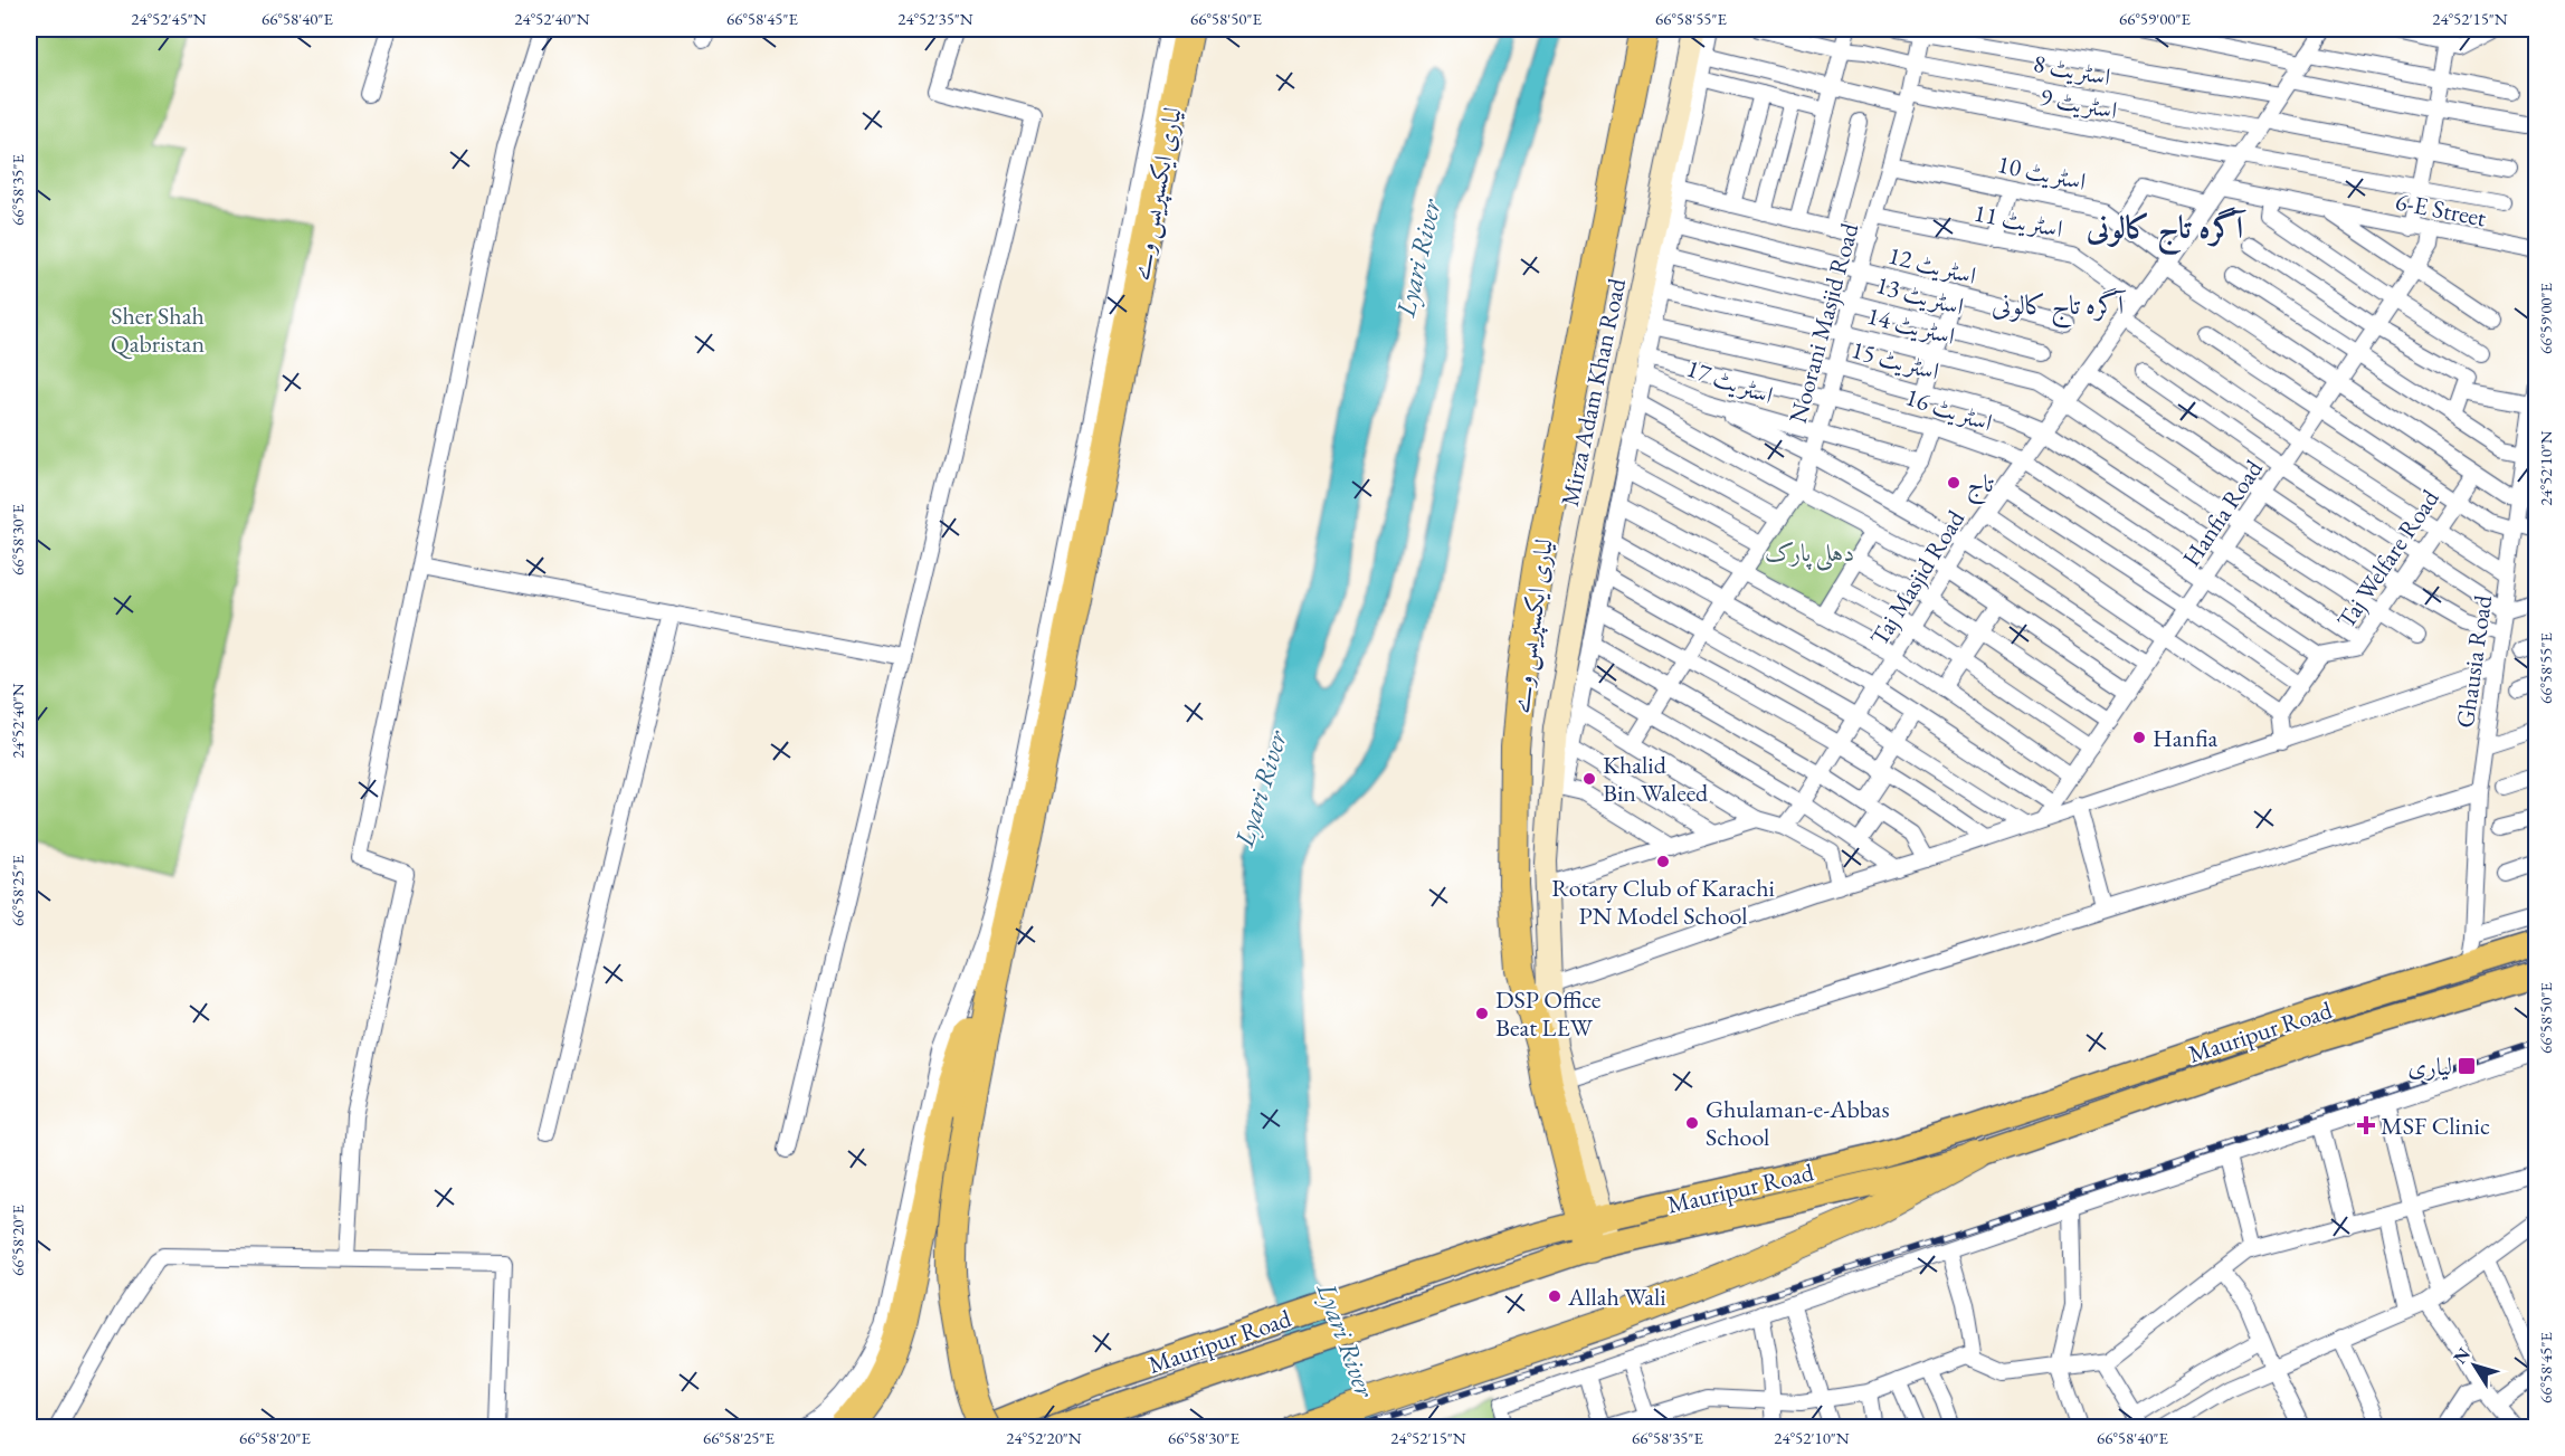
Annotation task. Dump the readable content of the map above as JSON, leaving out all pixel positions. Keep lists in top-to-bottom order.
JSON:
{
  "streets": {
    "highway": ["لیاری ایکسپریس وے", "Mauripur Road"],
    "main road": ["Mirza Adam Khan Road"],
    "street": [
      "اسٹریٹ 8",
      "اسٹریٹ 9",
      "اسٹریٹ 10",
      "6-E Street",
      "اسٹریٹ 11",
      "اسٹریٹ 12",
      "اسٹریٹ 13",
      "Noorani Masjid Road",
      "اسٹریٹ 14",
      "اسٹریٹ 15",
      "اسٹریٹ 17",
      "اسٹریٹ 16",
      "Hanfia Road",
      "Taj Welfare Road",
      "Taj Masjid Road",
      "Ghausia Road"
    ]
  },
  "crossings": [
    ["اسٹریٹ 8", "Noorani Masjid Road"],
    ["اسٹریٹ 8", "Taj Masjid Road"],
    ["اسٹریٹ 9", "Noorani Masjid Road"],
    ["اسٹریٹ 9", "Taj Masjid Road"],
    ["اسٹریٹ 10", "Noorani Masjid Road"],
    ["اسٹریٹ 10", "Hanfia Road"],
    ["اسٹریٹ 10", "Taj Welfare Road"],
    ["اسٹریٹ 10", "Taj Masjid Road"],
    ["اسٹریٹ 10", "Ghausia Road"],
    ["لیاری ایکسپریس وے", "Mirza Adam Khan Road"],
    ["لیاری ایکسپریس وے", "Mauripur Road"],
    ["6-E Street", "Hanfia Road"],
    ["6-E Street", "Taj Masjid Road"],
    ["اسٹریٹ 11", "Noorani Masjid Road"],
    ["اسٹریٹ 11", "Taj Masjid Road"],
    ["اسٹریٹ 12", "Noorani Masjid Road"],
    ["اسٹریٹ 13", "Noorani Masjid Road"],
    ["Noorani Masjid Road", "اسٹریٹ 14"],
    ["Noorani Masjid Road", "اسٹریٹ 15"],
    ["Noorani Masjid Road", "اسٹریٹ 17"],
    ["Noorani Masjid Road", "اسٹریٹ 16"],
    ["اسٹریٹ 14", "Hanfia Road"],
    ["اسٹریٹ 14", "Taj Welfare Road"],
    ["اسٹریٹ 14", "Taj Masjid Road"],
    ["اسٹریٹ 15", "Hanfia Road"],
    ["اسٹریٹ 15", "Taj Welfare Road"],
    ["اسٹریٹ 15", "Taj Masjid Road"],
    ["Mirza Adam Khan Road", "Mauripur Road"],
    ["اسٹریٹ 16", "Hanfia Road"],
    ["اسٹریٹ 16", "Taj Welfare Road"],
    ["اسٹریٹ 16", "Taj Masjid Road"],
    ["Ghausia Road", "Mauripur Road"]
  ],
  "districts": ["آگرہ تاج کالونی", "آگرہ تاج کالونی"],
  "water": ["Lyari River"],
  "parks": ["Sher Shah Qabristan", "دہلی پارک"],
  "places": {
    "other": [
      "تاج",
      "Hanfia",
      "Khalid Bin Waleed",
      "Rotary Club of Karachi PN Model School",
      "DSP Office Beat LEW",
      "Ghulaman-e-Abbas School",
      "Allah Wali"
    ],
    "transit": ["لیاری"],
    "health": ["MSF Clinic"]
  },
  "north": "top left",
  "coordinates": [
    "24°52'45\"N",
    "66°58'40\"E",
    "24°52'40\"N",
    "66°58'45\"E",
    "24°52'35\"N",
    "66°58'50\"E",
    "66°58'55\"E",
    "66°59'00\"E",
    "24°52'15\"N",
    "66°58'35\"E",
    "24°52'10\"N",
    "66°58'30\"E",
    "66°58'25\"E",
    "66°58'20\"E",
    "24°52'20\"N"
  ]
}
